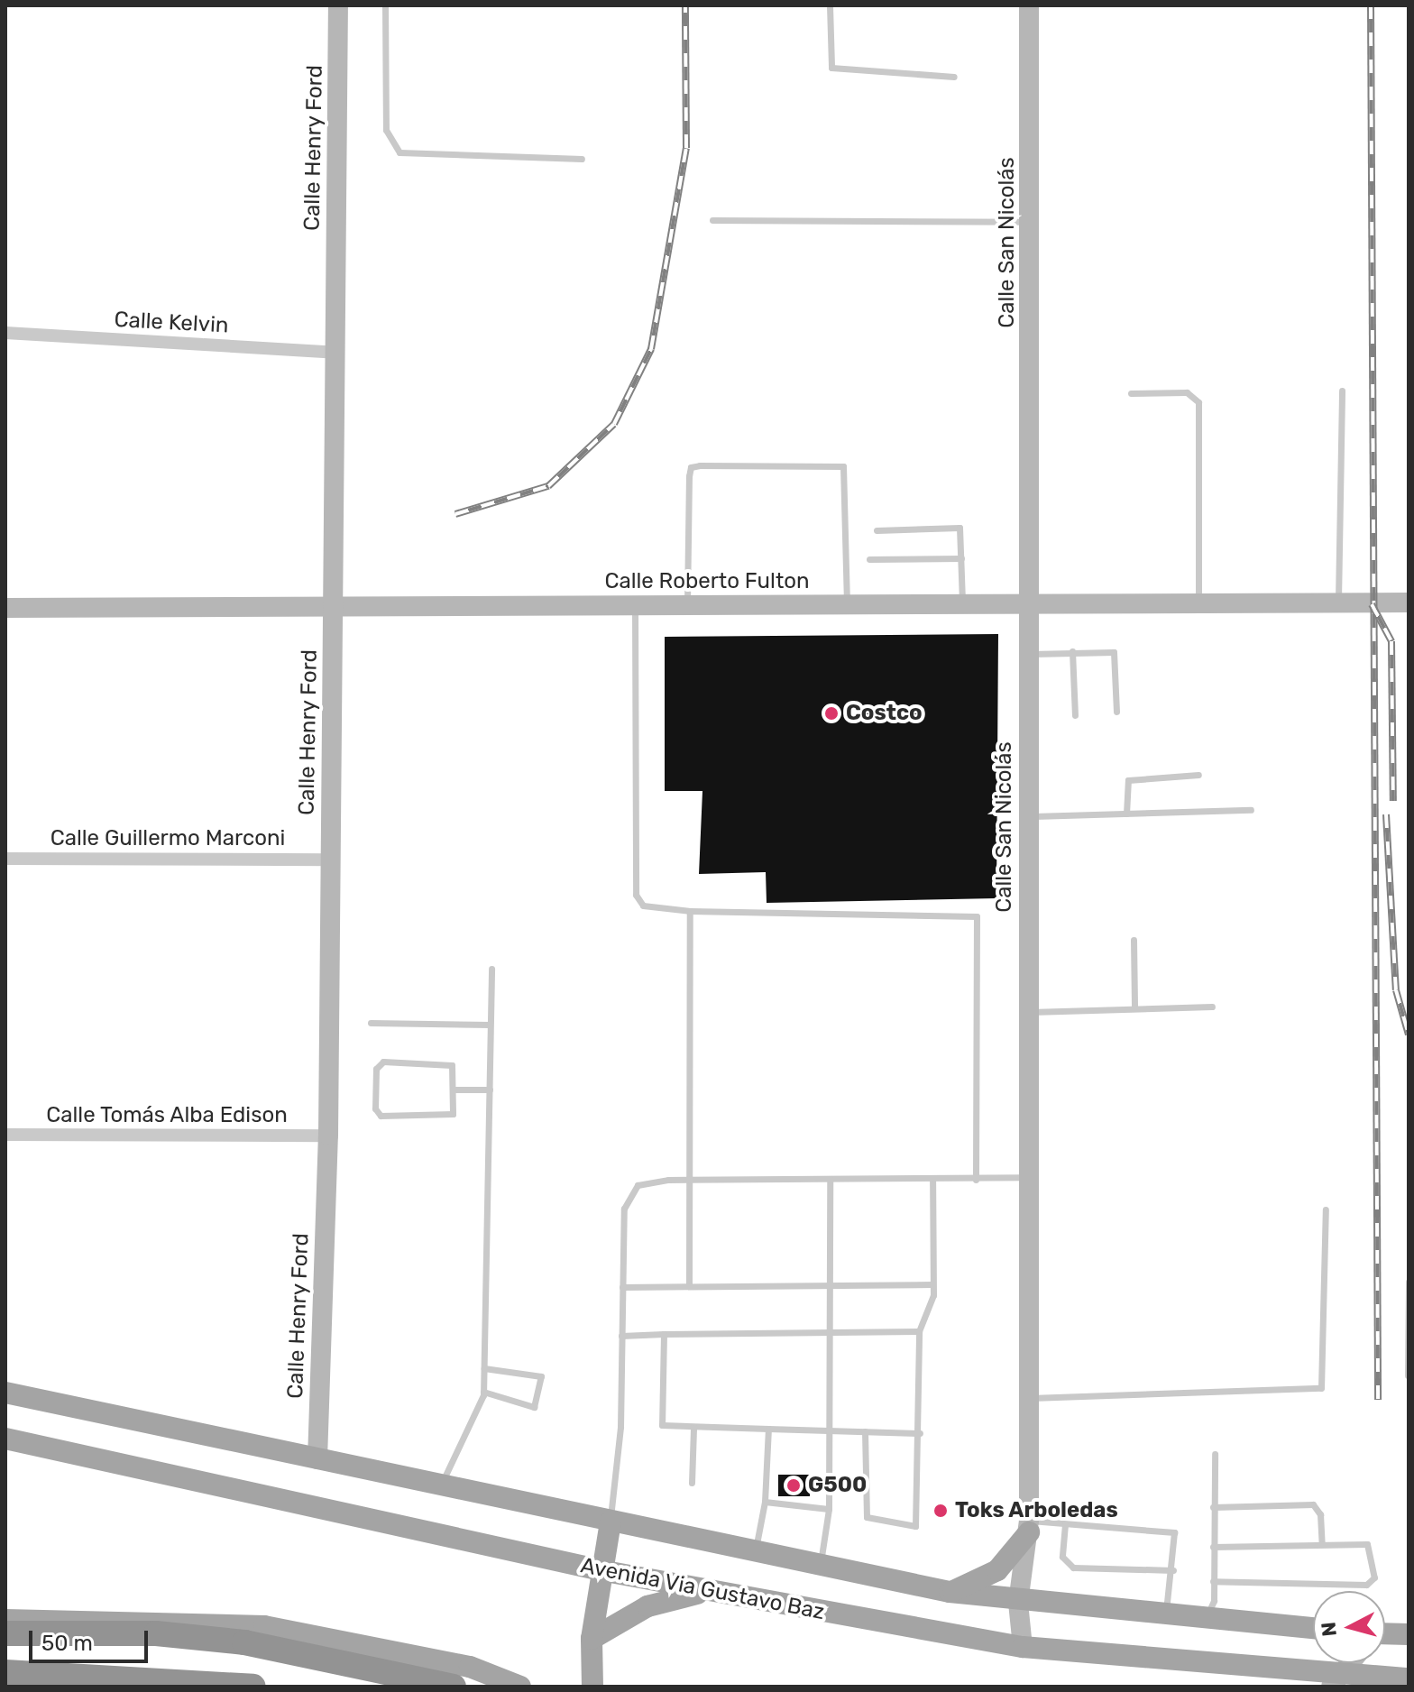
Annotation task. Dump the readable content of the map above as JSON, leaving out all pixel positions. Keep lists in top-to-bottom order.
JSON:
{
  "streets": {
    "main road": ["Avenida Via Gustavo Baz"],
    "street": [
      "Calle Henry Ford",
      "Calle San Nicolás",
      "Calle Kelvin",
      "Calle Roberto Fulton",
      "Calle Guillermo Marconi",
      "Calle Tomás Alba Edison"
    ]
  },
  "crossings": [
    ["Calle Henry Ford", "Calle Kelvin"],
    ["Calle Henry Ford", "Calle Roberto Fulton"],
    ["Calle Henry Ford", "Calle Guillermo Marconi"],
    ["Calle Henry Ford", "Calle Tomás Alba Edison"],
    ["Calle Henry Ford", "Avenida Via Gustavo Baz"],
    ["Calle San Nicolás", "Calle Roberto Fulton"],
    ["Calle San Nicolás", "Avenida Via Gustavo Baz"]
  ],
  "places": ["Costco", "G500", "Toks Arboledas"],
  "scale_bar": "50 m",
  "north": "left"
}
